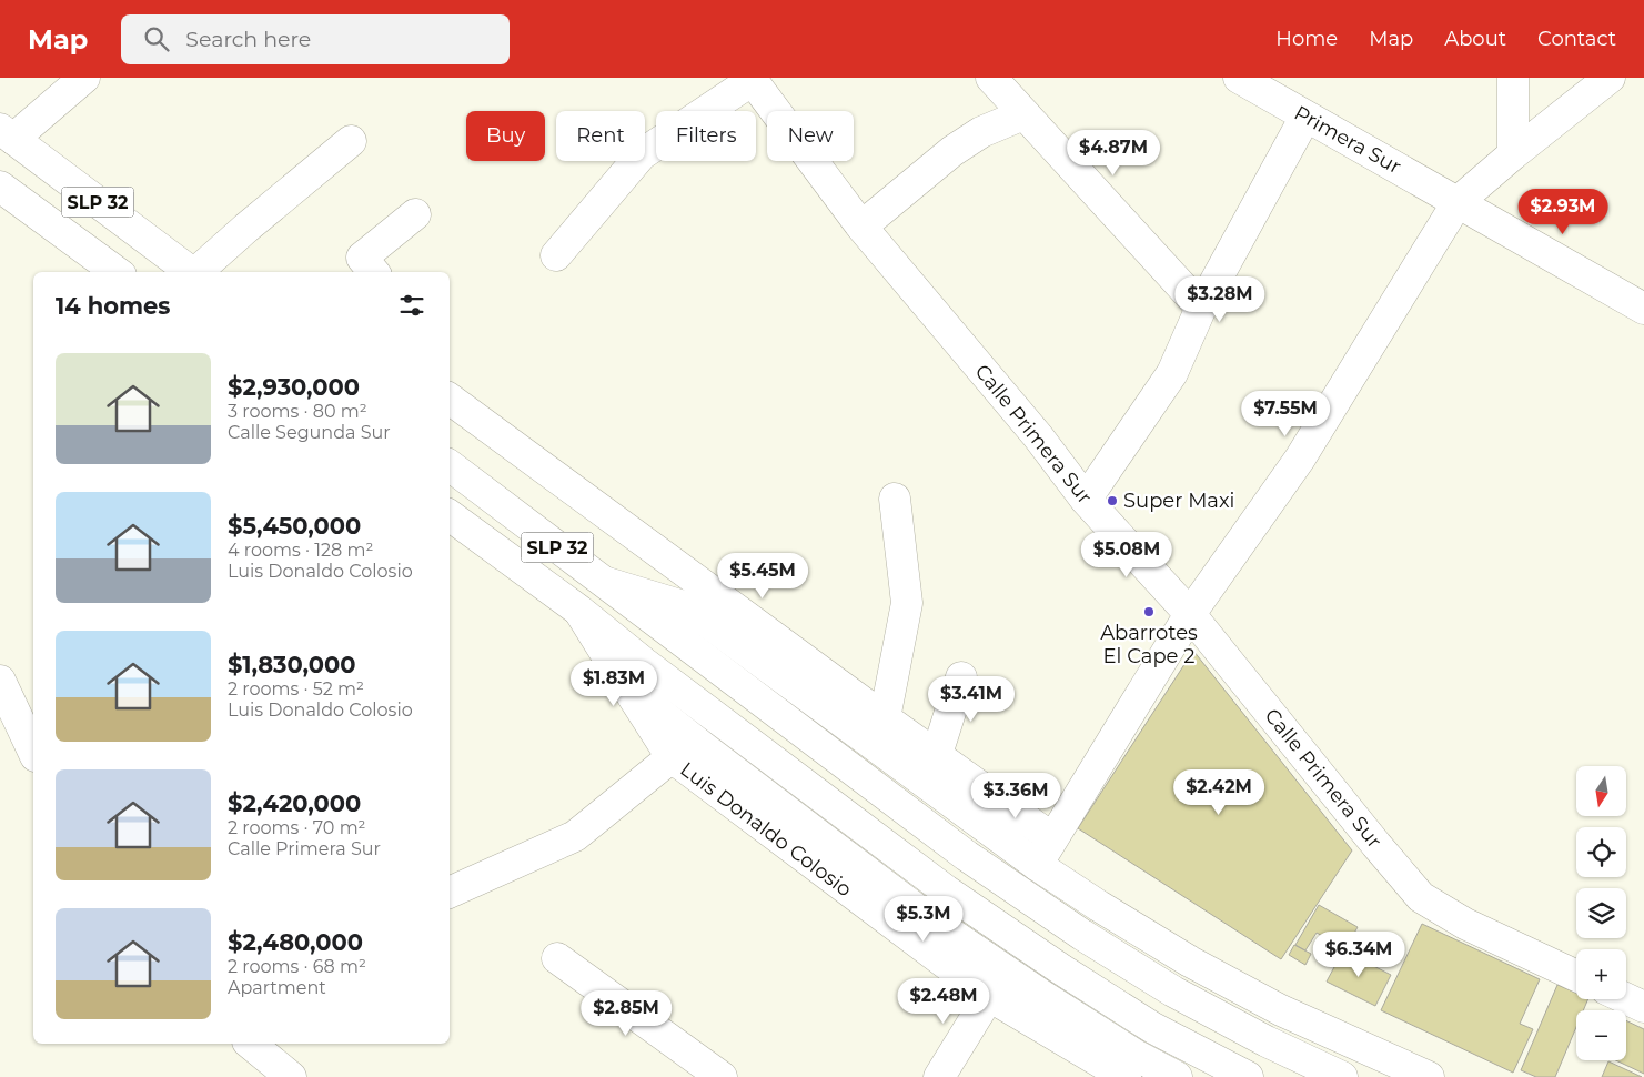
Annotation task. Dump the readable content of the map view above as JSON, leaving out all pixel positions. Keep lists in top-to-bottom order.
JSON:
{
  "streets": {
    "main road": [
      "Primera Sur",
      "SLP 32",
      "Calle Primera Sur",
      "Luis Donaldo Colosio"
    ]
  },
  "crossings": [
    ["SLP 32", "Luis Donaldo Colosio"]
  ],
  "places": ["Super Maxi", "Abarrotes El Cape 2"],
  "north": "bottom",
  "page": {
    "header": "Map",
    "search": "Search here",
    "nav": [
      "Home",
      "Map",
      "About",
      "Contact"
    ],
    "chip": [
      "Buy",
      "Rent",
      "Filters",
      "New"
    ],
    "price": [
      "$4.87M",
      "$2.93M",
      "$3.28M",
      "$7.55M",
      "$5.08M",
      "$5.45M",
      "$1.83M",
      "$3.41M",
      "$2.42M",
      "$3.36M",
      "$5.3M",
      "$6.34M",
      "$2.48M",
      "$2.85M"
    ],
    "heading": "14 homes",
    "list": [
      {
        "name": "$2,930,000",
        "note": "3 rooms · 80 m² · Calle Segunda Sur"
      },
      {
        "name": "$5,450,000",
        "note": "4 rooms · 128 m² · Luis Donaldo Colosio"
      },
      {
        "name": "$1,830,000",
        "note": "2 rooms · 52 m² · Luis Donaldo Colosio"
      },
      {
        "name": "$2,420,000",
        "note": "2 rooms · 70 m² · Calle Primera Sur"
      },
      {
        "name": "$2,480,000",
        "note": "2 rooms · 68 m² · Apartment"
      }
    ],
    "map_buttons": ["+", "−"]
  }
}
